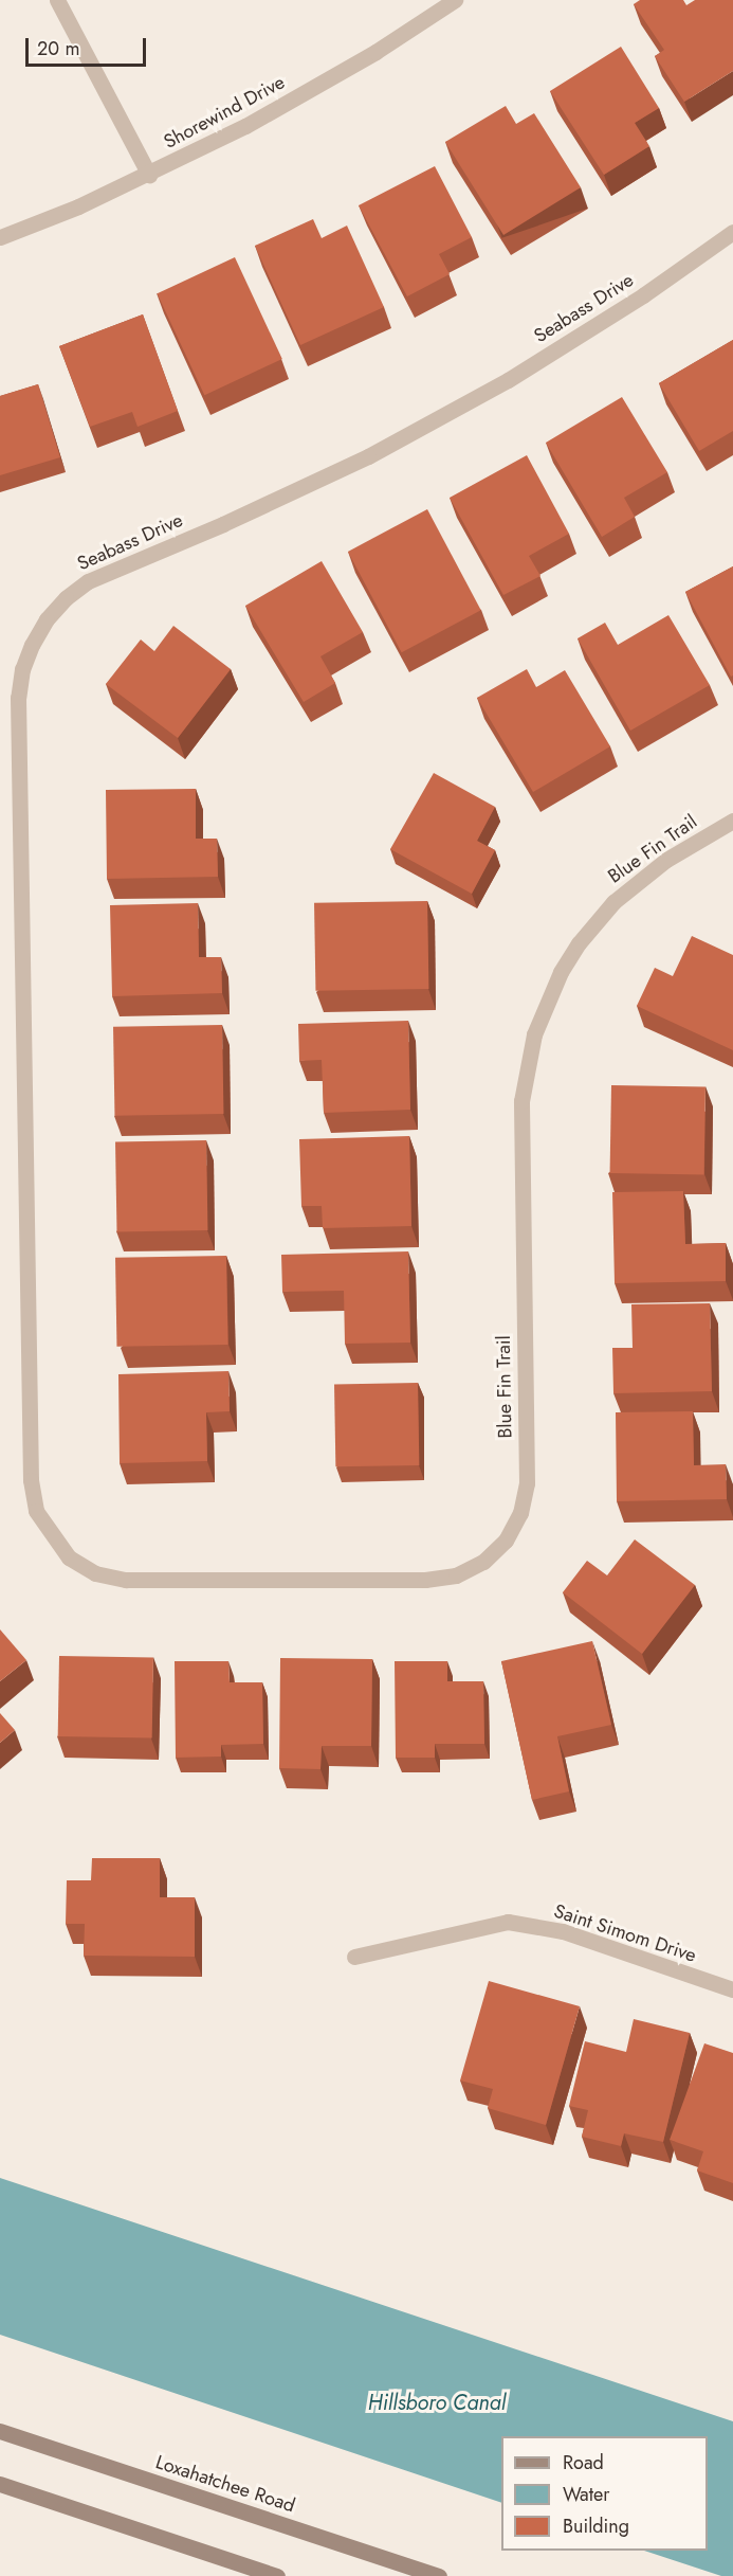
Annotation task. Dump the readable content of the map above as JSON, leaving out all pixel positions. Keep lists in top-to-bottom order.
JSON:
{
  "streets": {
    "main road": ["Loxahatchee Road"],
    "street": [
      "Shorewind Drive",
      "Seabass Drive",
      "Blue Fin Trail",
      "Saint Simom Drive"
    ]
  },
  "crossings": [
    ["Seabass Drive", "Blue Fin Trail"]
  ],
  "water": ["Hillsboro Canal"],
  "legend": ["Road", "Water", "Building"],
  "scale_bar": "20 m"
}
